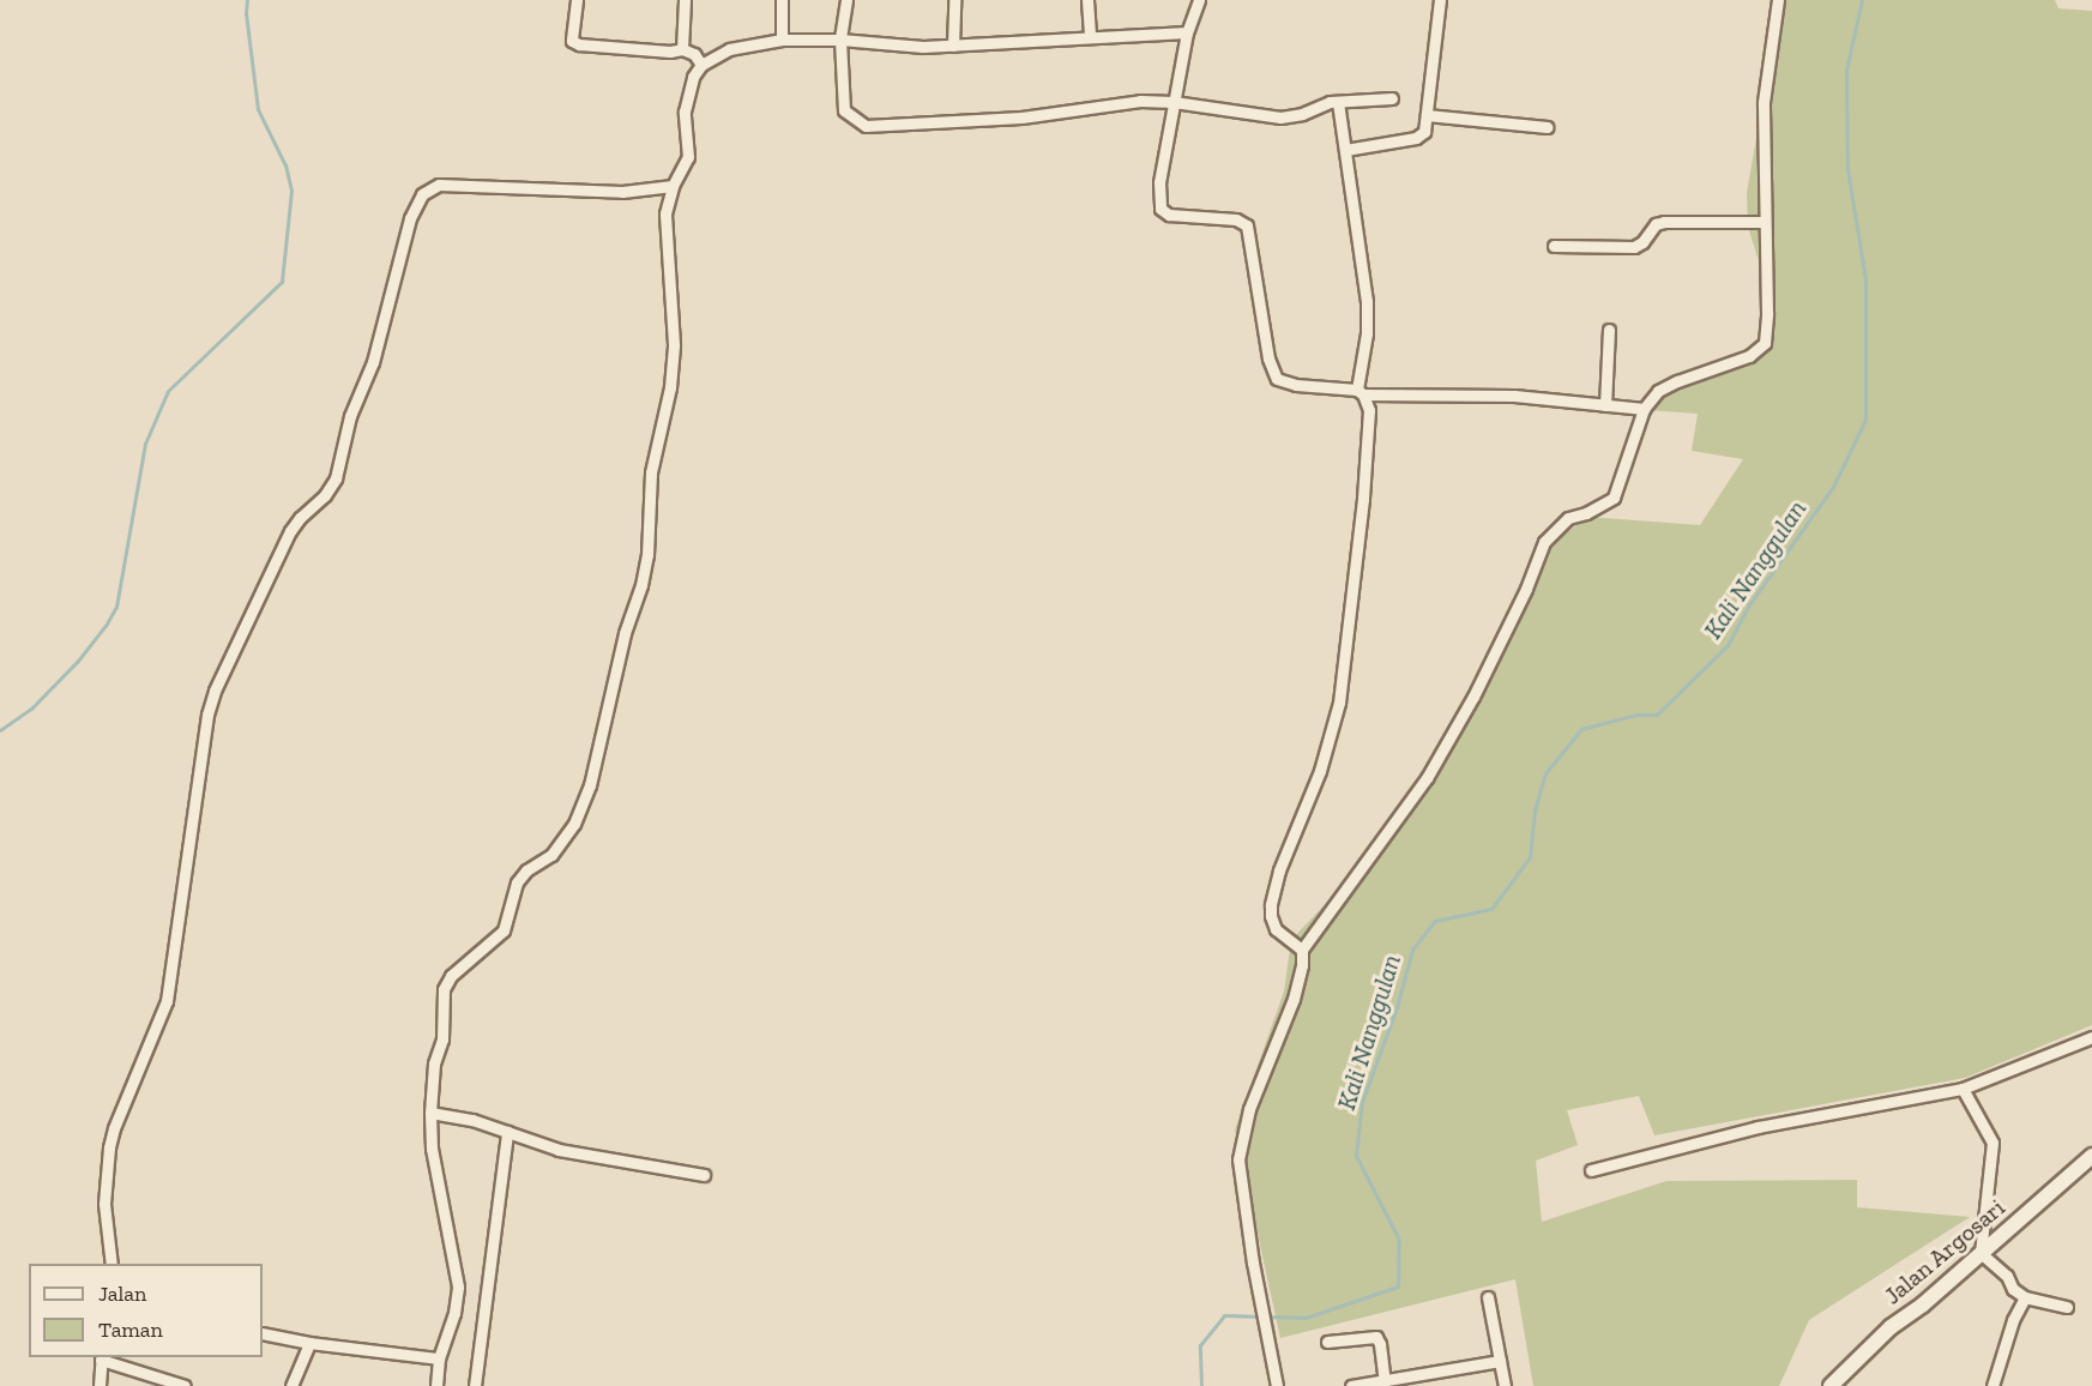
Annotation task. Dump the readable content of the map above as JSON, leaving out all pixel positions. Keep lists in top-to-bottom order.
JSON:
{
  "streets": {
    "street": ["Jalan Argosari"]
  },
  "water": ["Kali Nanggulan"],
  "legend": ["Jalan", "Taman"]
}
